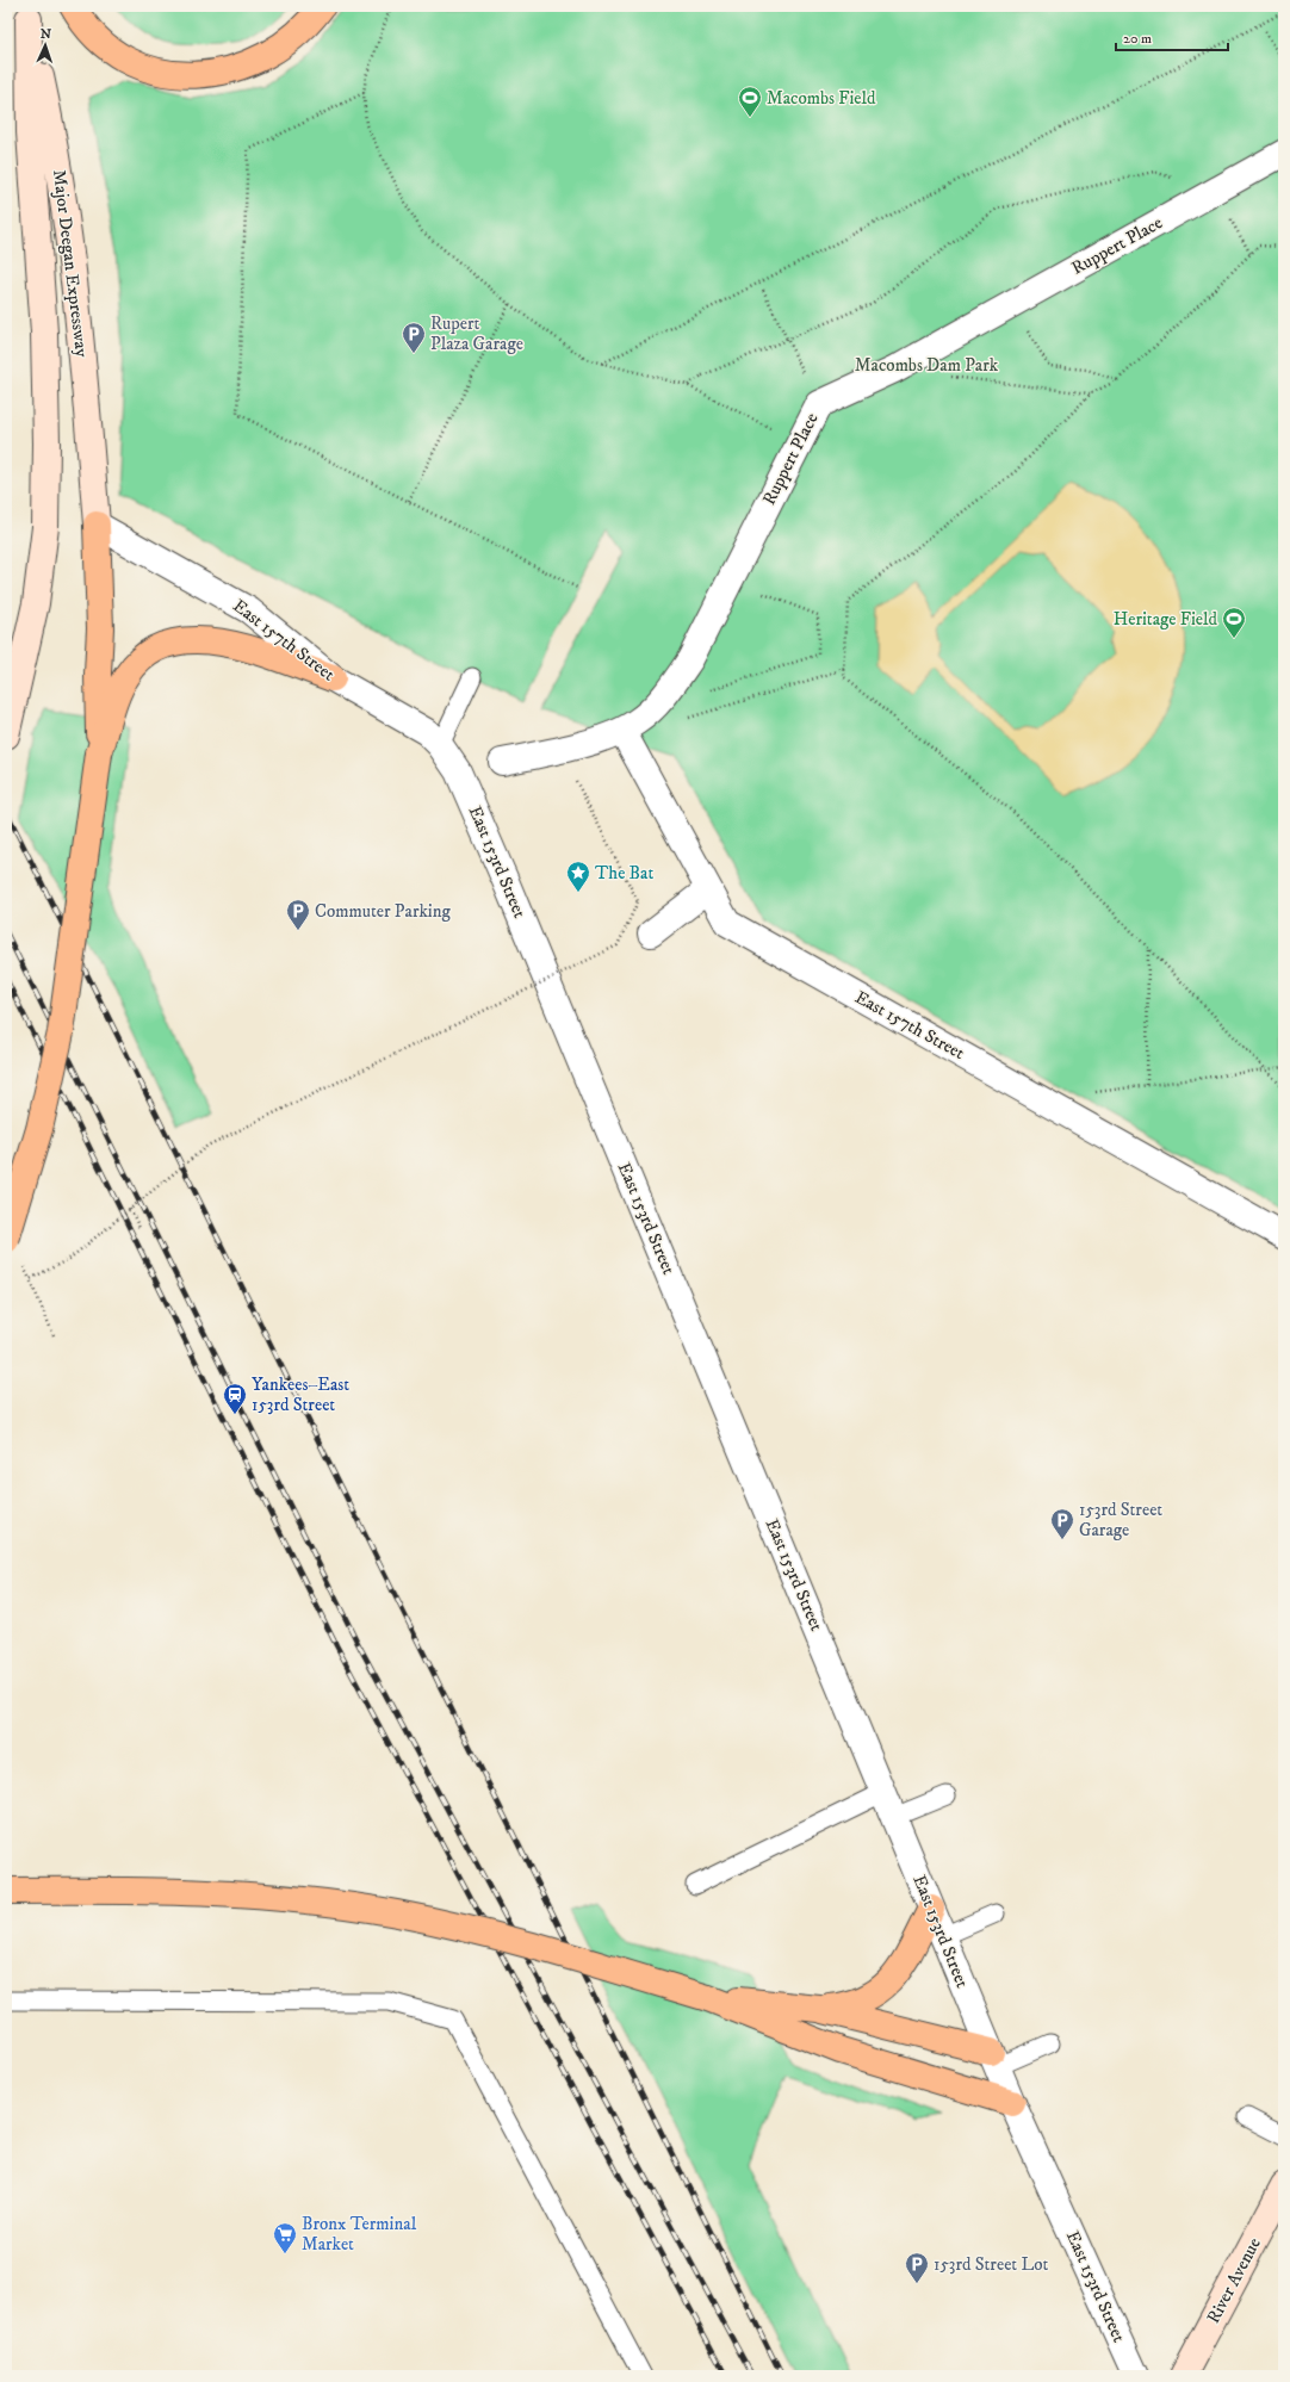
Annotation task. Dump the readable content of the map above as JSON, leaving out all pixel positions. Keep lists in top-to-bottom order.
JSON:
{
  "streets": {
    "main road": ["Major Deegan Expressway", "River Avenue"],
    "street": ["Ruppert Place", "East 157th Street", "East 153rd Street"]
  },
  "crossings": [
    ["Ruppert Place", "East 157th Street"],
    ["Major Deegan Expressway", "East 157th Street"],
    ["East 157th Street", "East 153rd Street"]
  ],
  "parks": ["Macombs Dam Park"],
  "places": {
    "sports": ["Macombs Field", "Heritage Field"],
    "parking": [
      "Rupert Plaza Garage",
      "Commuter Parking",
      "153rd Street Garage",
      "153rd Street Lot"
    ],
    "place": ["The Bat"],
    "station": ["Yankees–East 153rd Street"],
    "supermarket": ["Bronx Terminal Market"]
  },
  "scale_bar": "20 m",
  "north": "top"
}
